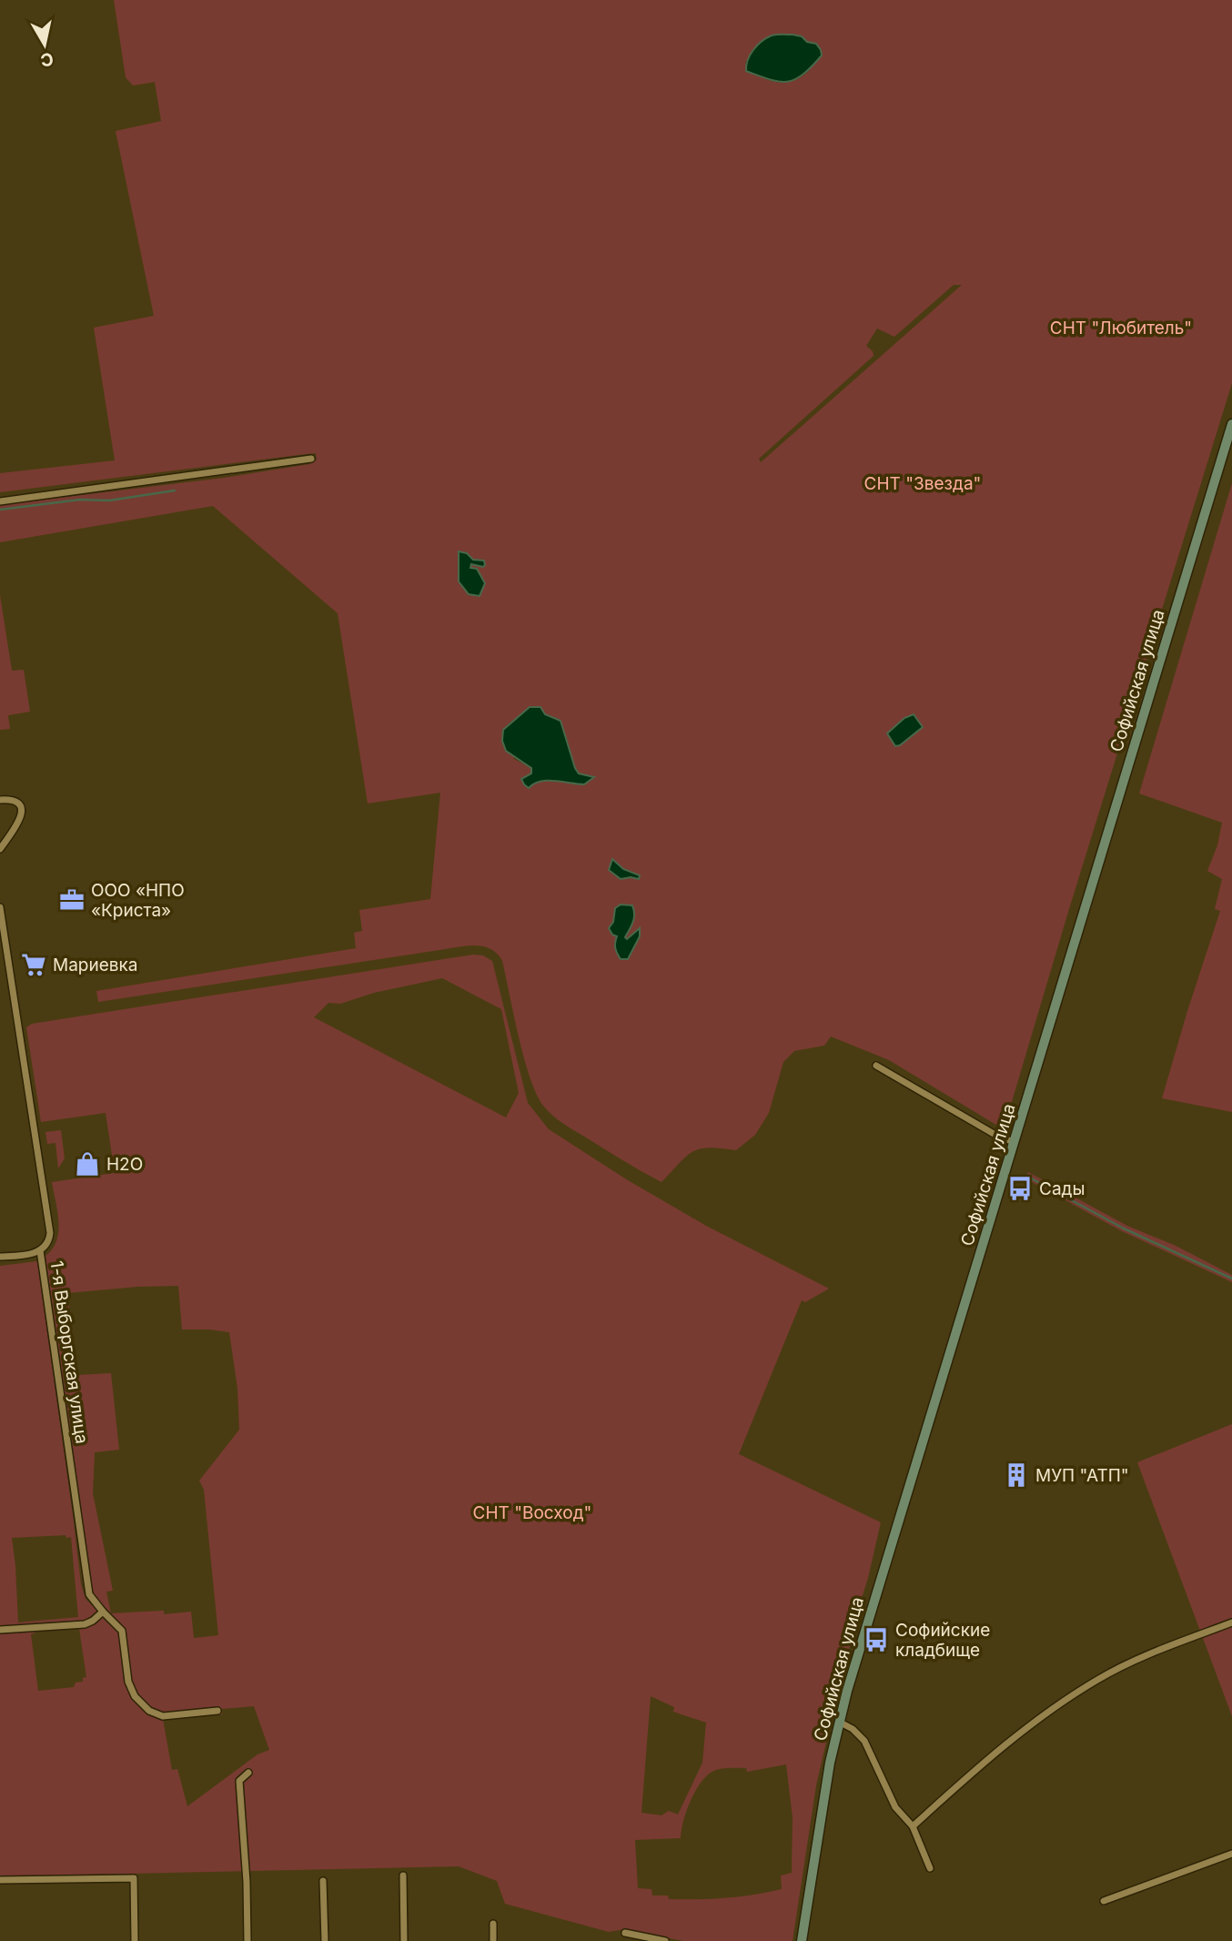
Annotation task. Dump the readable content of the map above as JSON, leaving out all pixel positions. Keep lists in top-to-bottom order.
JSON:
{
  "streets": {
    "main road": ["Софийская улица"],
    "street": ["1-я Выборгская улица"]
  },
  "parks": ["СНТ \"Любитель\"", "СНТ \"Звезда\"", "СНТ \"Восход\""],
  "places": {
    "office": ["ООО «НПО «Криста»"],
    "supermarket": ["Мариевка"],
    "shop": ["H2O"],
    "bus stop": ["Сады", "Софийские кладбище"],
    "building": ["МУП \"АТП\""]
  },
  "north": "bottom"
}
